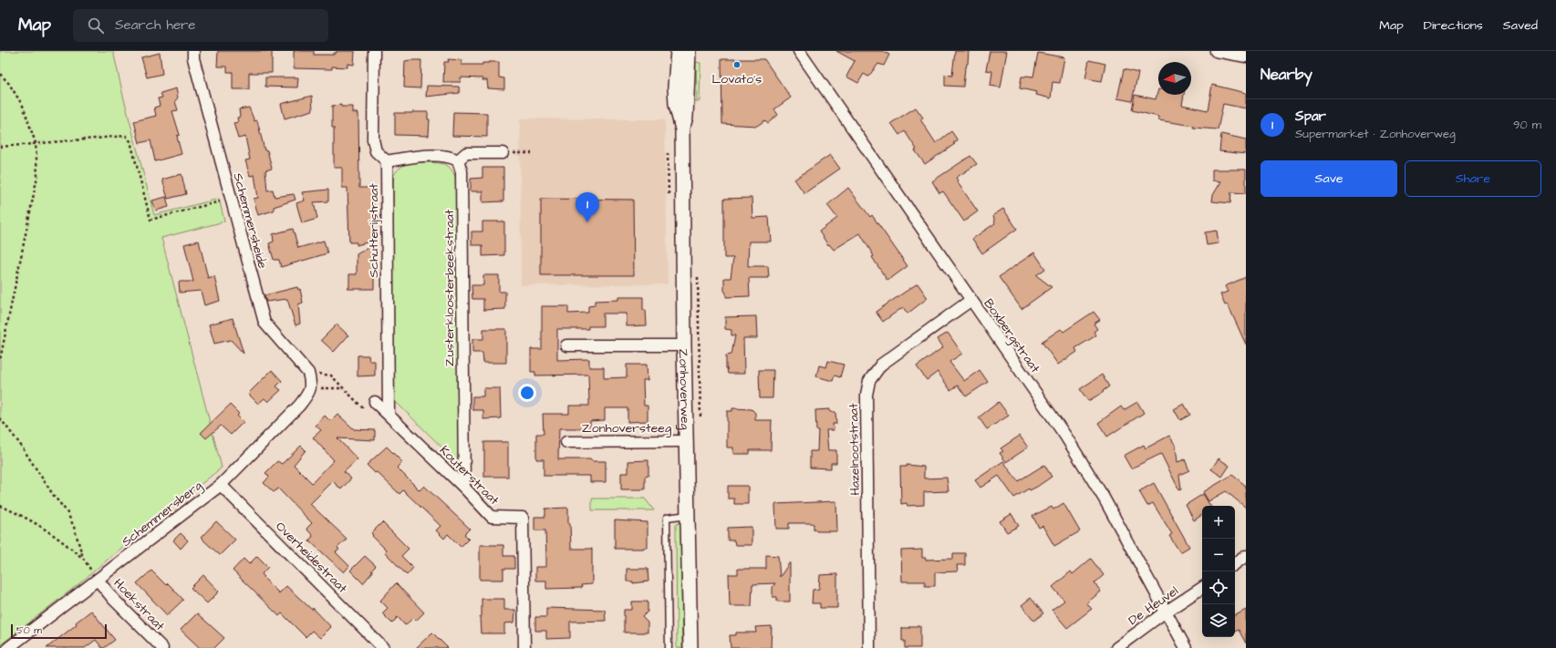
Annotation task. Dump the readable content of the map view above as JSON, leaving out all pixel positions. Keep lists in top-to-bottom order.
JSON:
{
  "streets": {
    "street": [
      "Schemmersheide",
      "Schutterijstraat",
      "Zusterkloosterbeekstraat",
      "Boxbergstraat",
      "Zonhoverweg",
      "Zonhoversteeg",
      "Hazelnootstraat",
      "Kouterstraat",
      "Schemmersberg",
      "Overheidestraat",
      "Hoekstraat",
      "De Heuvel"
    ]
  },
  "crossings": [
    ["Schemmersheide", "Schemmersberg"],
    ["Schutterijstraat", "Kouterstraat"],
    ["Zusterkloosterbeekstraat", "Kouterstraat"],
    ["Boxbergstraat", "Hazelnootstraat"],
    ["Boxbergstraat", "De Heuvel"],
    ["Zonhoverweg", "Zonhoversteeg"],
    ["Schemmersberg", "Overheidestraat"],
    ["Schemmersberg", "Hoekstraat"]
  ],
  "places": ["Lovato's"],
  "scale_bar": "50 m",
  "north": "left",
  "page": {
    "header": "Map",
    "search": "Search here",
    "nav": ["Map", "Directions", "Saved"],
    "heading": "Nearby",
    "list": [
      {
        "mark": "1",
        "name": "Spar",
        "note": "Supermarket · Zonhoverweg",
        "value": "90 m"
      }
    ],
    "buttons": ["Save", "Share"],
    "pins": "1",
    "map_buttons": ["+", "−"],
    "scale": "50 m"
  }
}
